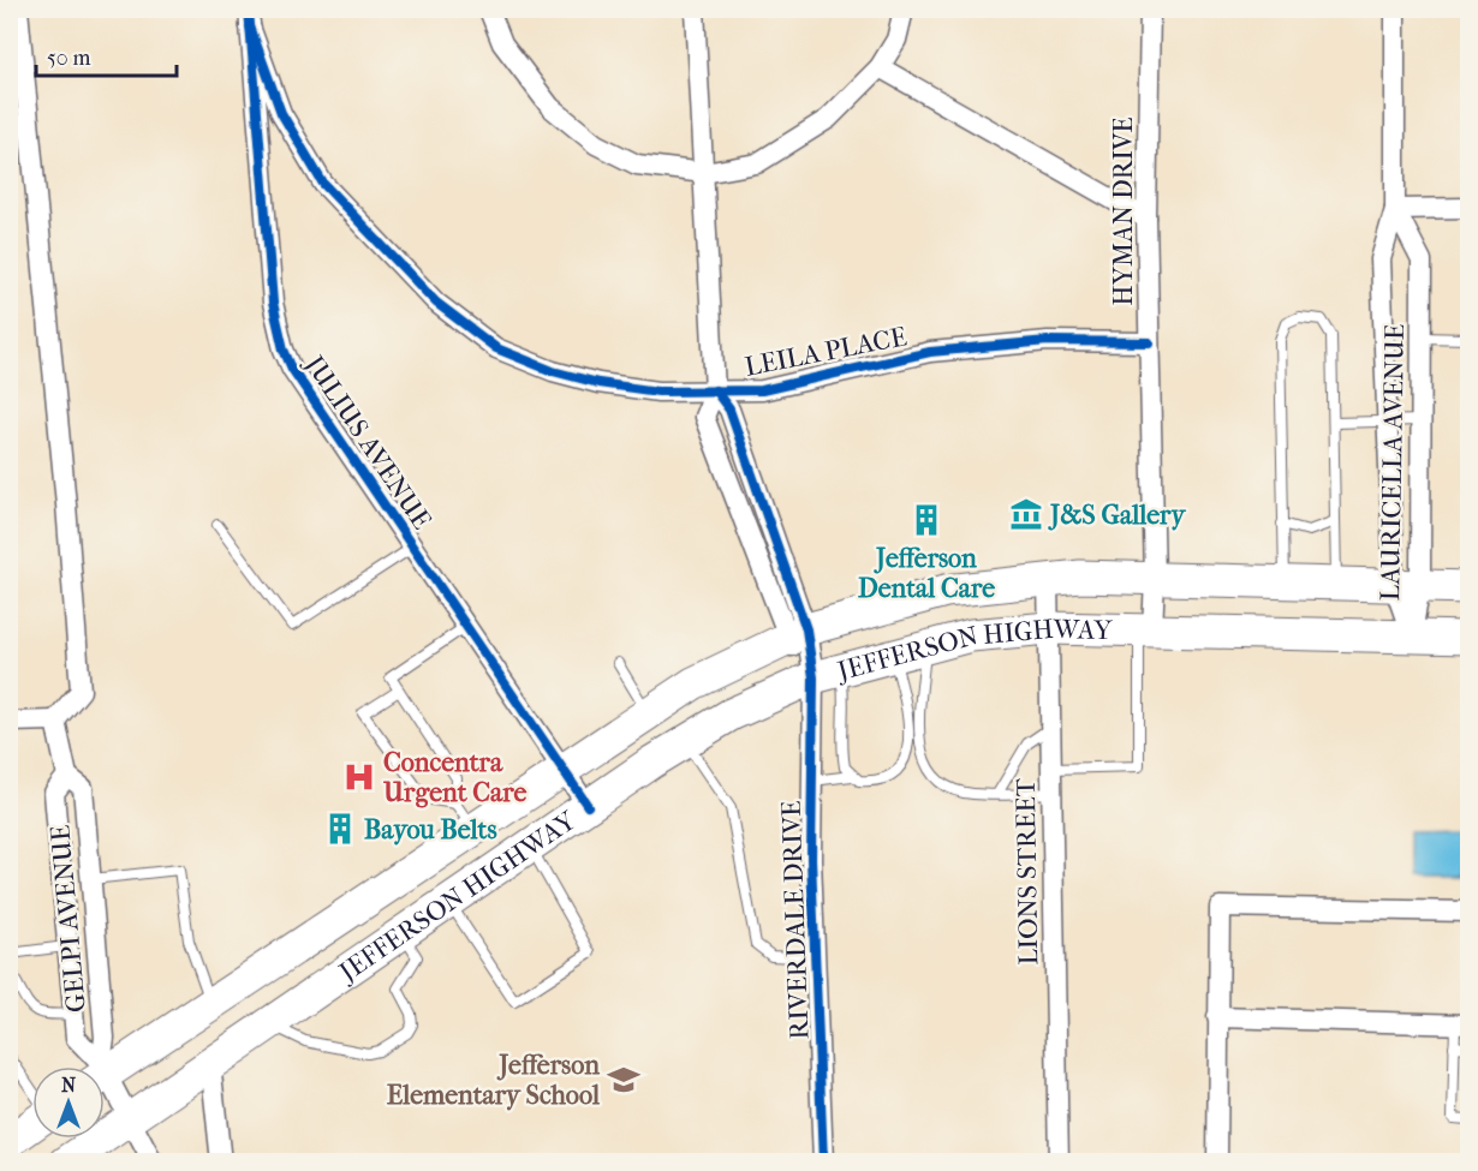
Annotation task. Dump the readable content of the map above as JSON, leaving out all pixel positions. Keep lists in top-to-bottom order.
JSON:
{
  "streets": {
    "main road": ["JEFFERSON HIGHWAY"],
    "street": [
      "HYMAN DRIVE",
      "LEILA PLACE",
      "JULIUS AVENUE",
      "LAURICELLA AVENUE",
      "LIONS STREET",
      "GELPI AVENUE",
      "RIVERDALE DRIVE"
    ]
  },
  "crossings": [
    ["HYMAN DRIVE", "LEILA PLACE"],
    ["HYMAN DRIVE", "JEFFERSON HIGHWAY"],
    ["LEILA PLACE", "JULIUS AVENUE"],
    ["JULIUS AVENUE", "JEFFERSON HIGHWAY"],
    ["LAURICELLA AVENUE", "JEFFERSON HIGHWAY"],
    ["JEFFERSON HIGHWAY", "LIONS STREET"],
    ["JEFFERSON HIGHWAY", "GELPI AVENUE"],
    ["JEFFERSON HIGHWAY", "RIVERDALE DRIVE"]
  ],
  "places": {
    "museum": ["J&S Gallery"],
    "building": ["Jefferson Dental Care", "Bayou Belts"],
    "hospital": ["Concentra Urgent Care"],
    "school or university": ["Jefferson Elementary School"]
  },
  "scale_bar": "50 m",
  "north": "top"
}
